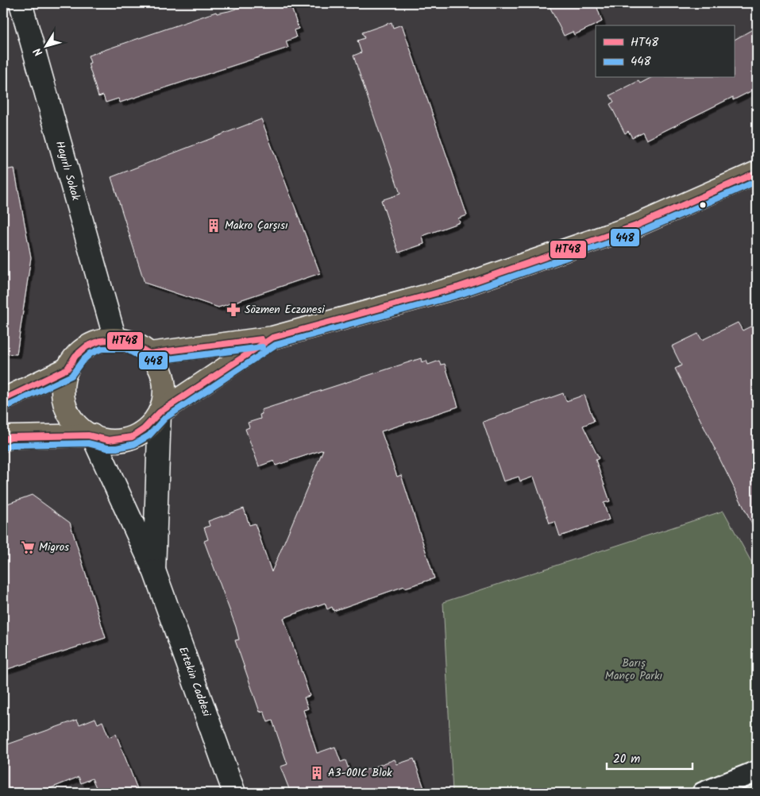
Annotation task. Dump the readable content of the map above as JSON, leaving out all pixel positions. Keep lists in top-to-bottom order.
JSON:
{
  "streets": {
    "main road": ["Hayırlı Sokak", "Ertekin Caddesi"]
  },
  "crossings": [
    ["Hayırlı Sokak", "Ertekin Caddesi"]
  ],
  "parks": ["Barış Manço Parkı"],
  "places": {
    "building": ["Makro Çarşısı", "A3-001C Blok"],
    "pharmacy": ["Sözmen Eczanesi"],
    "supermarket": ["Migros"]
  },
  "lines": ["transit line HT48", "transit line 448"],
  "legend": ["HT48", "448"],
  "scale_bar": "20 m",
  "north": "bottom left"
}
